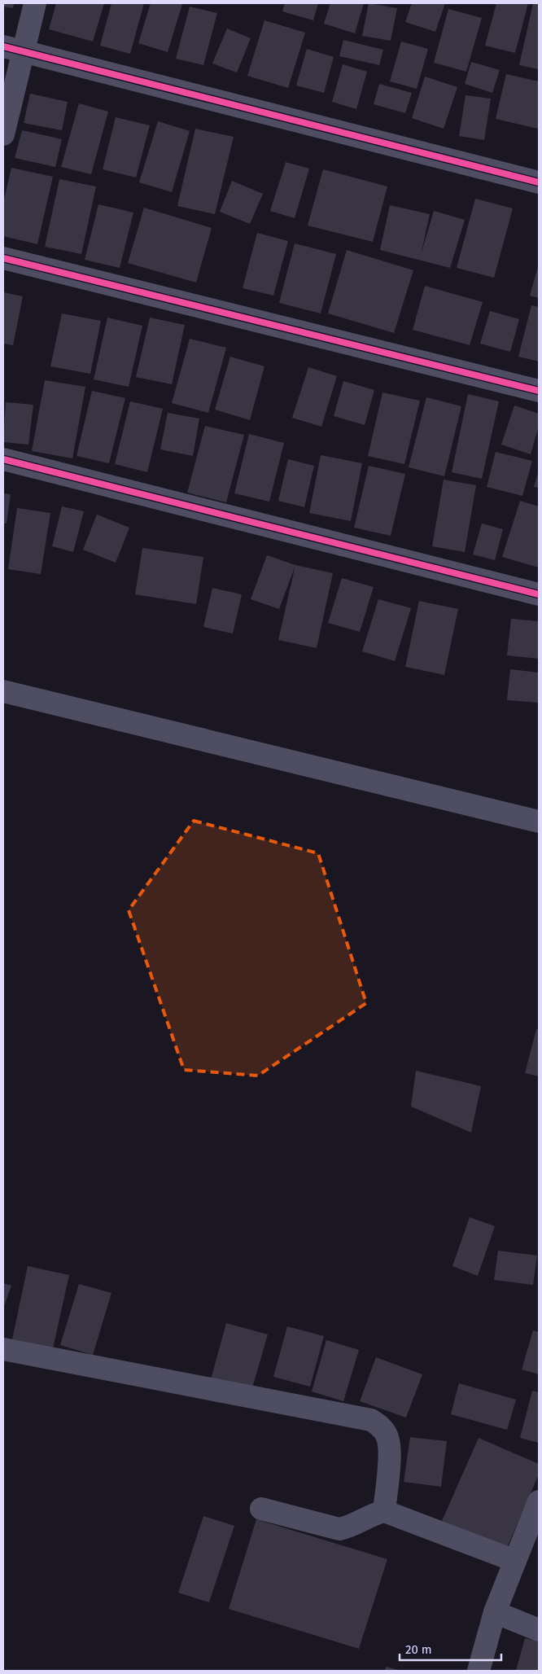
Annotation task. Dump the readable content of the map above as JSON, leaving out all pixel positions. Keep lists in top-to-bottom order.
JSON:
{
  "scale_bar": "20 m"
}
